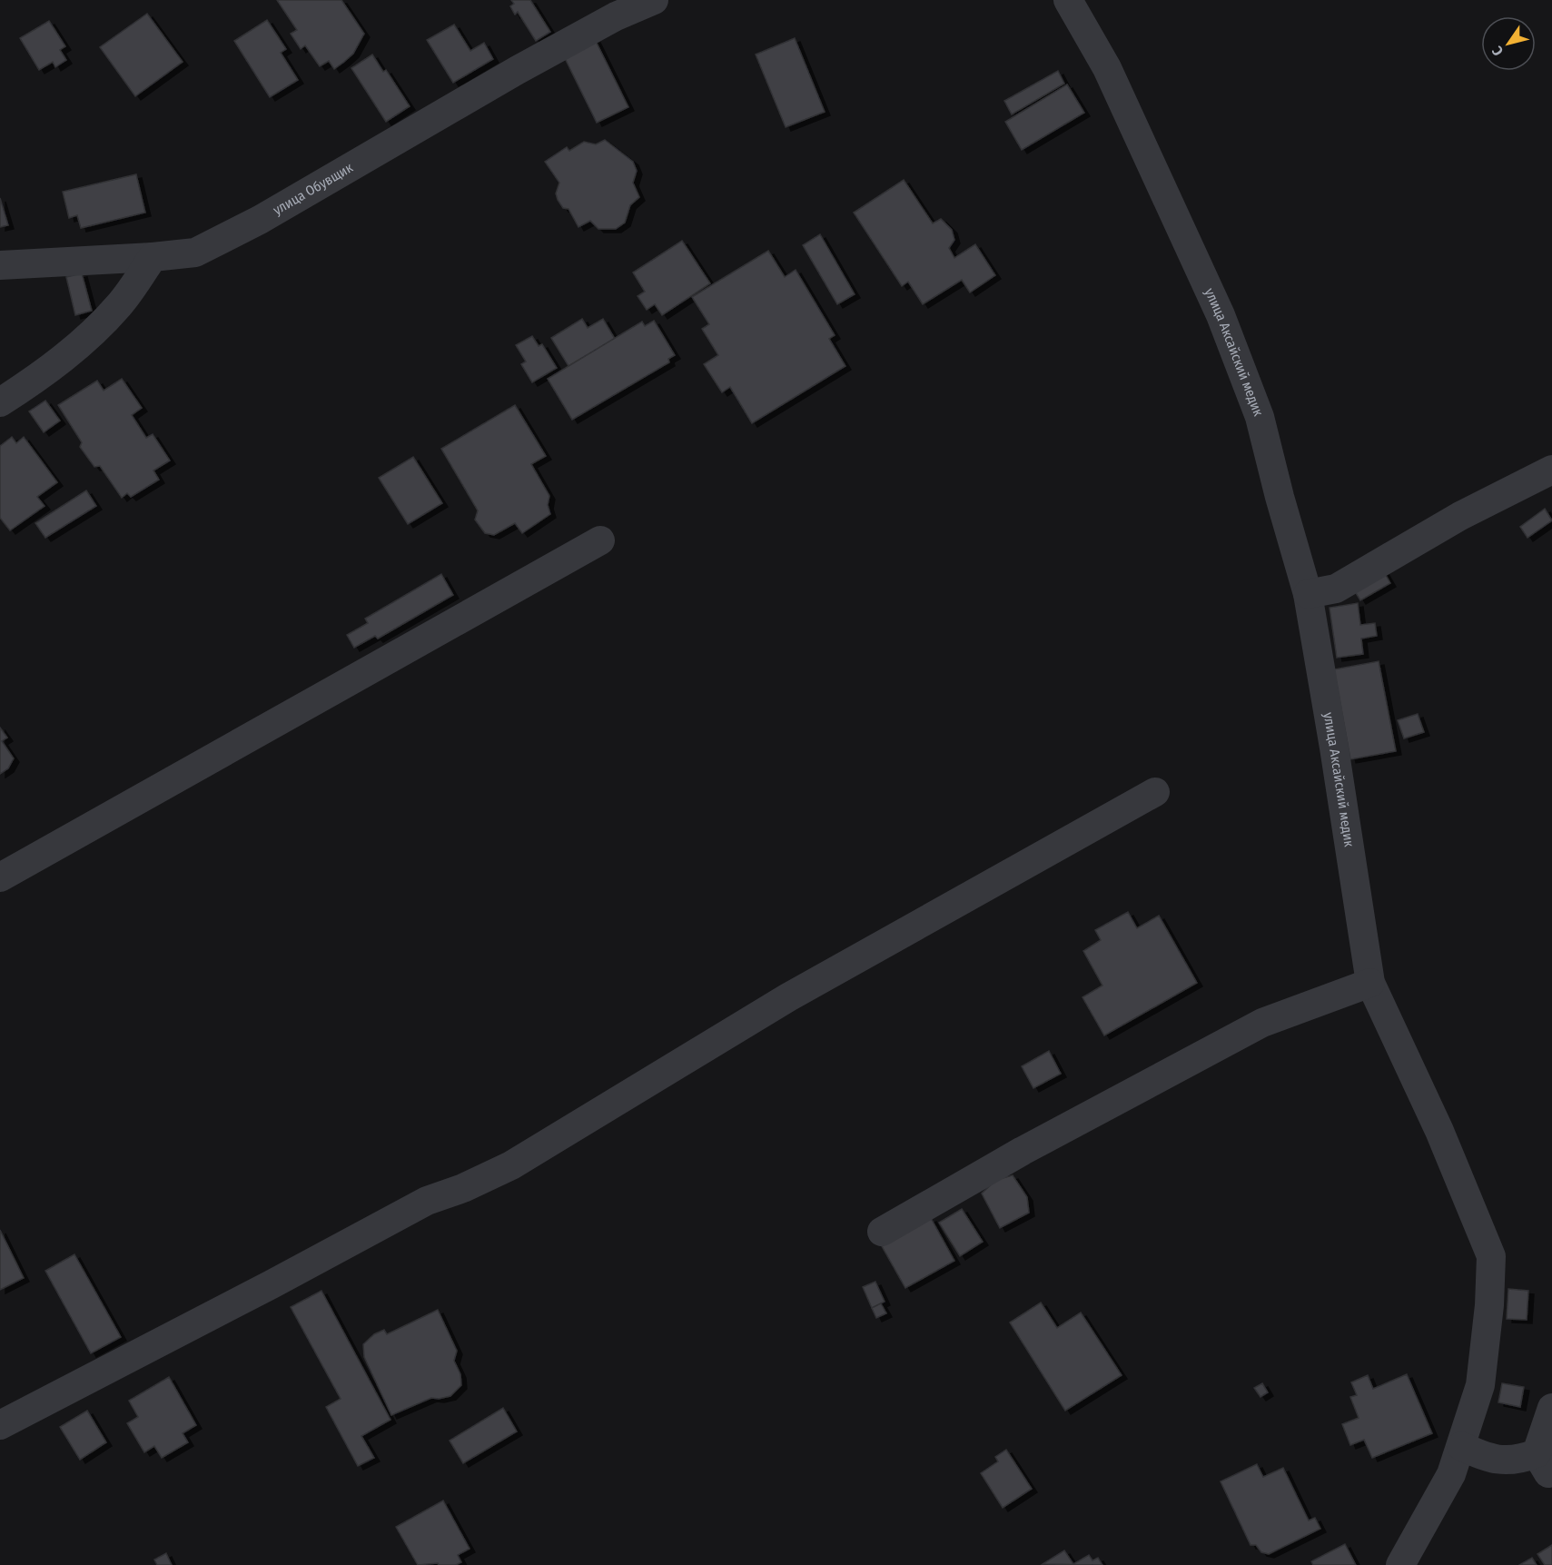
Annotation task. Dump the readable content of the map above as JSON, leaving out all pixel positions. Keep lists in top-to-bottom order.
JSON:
{
  "streets": {
    "street": ["улица Обувщик", "улица Аксайский медик"]
  },
  "north": "bottom left"
}
